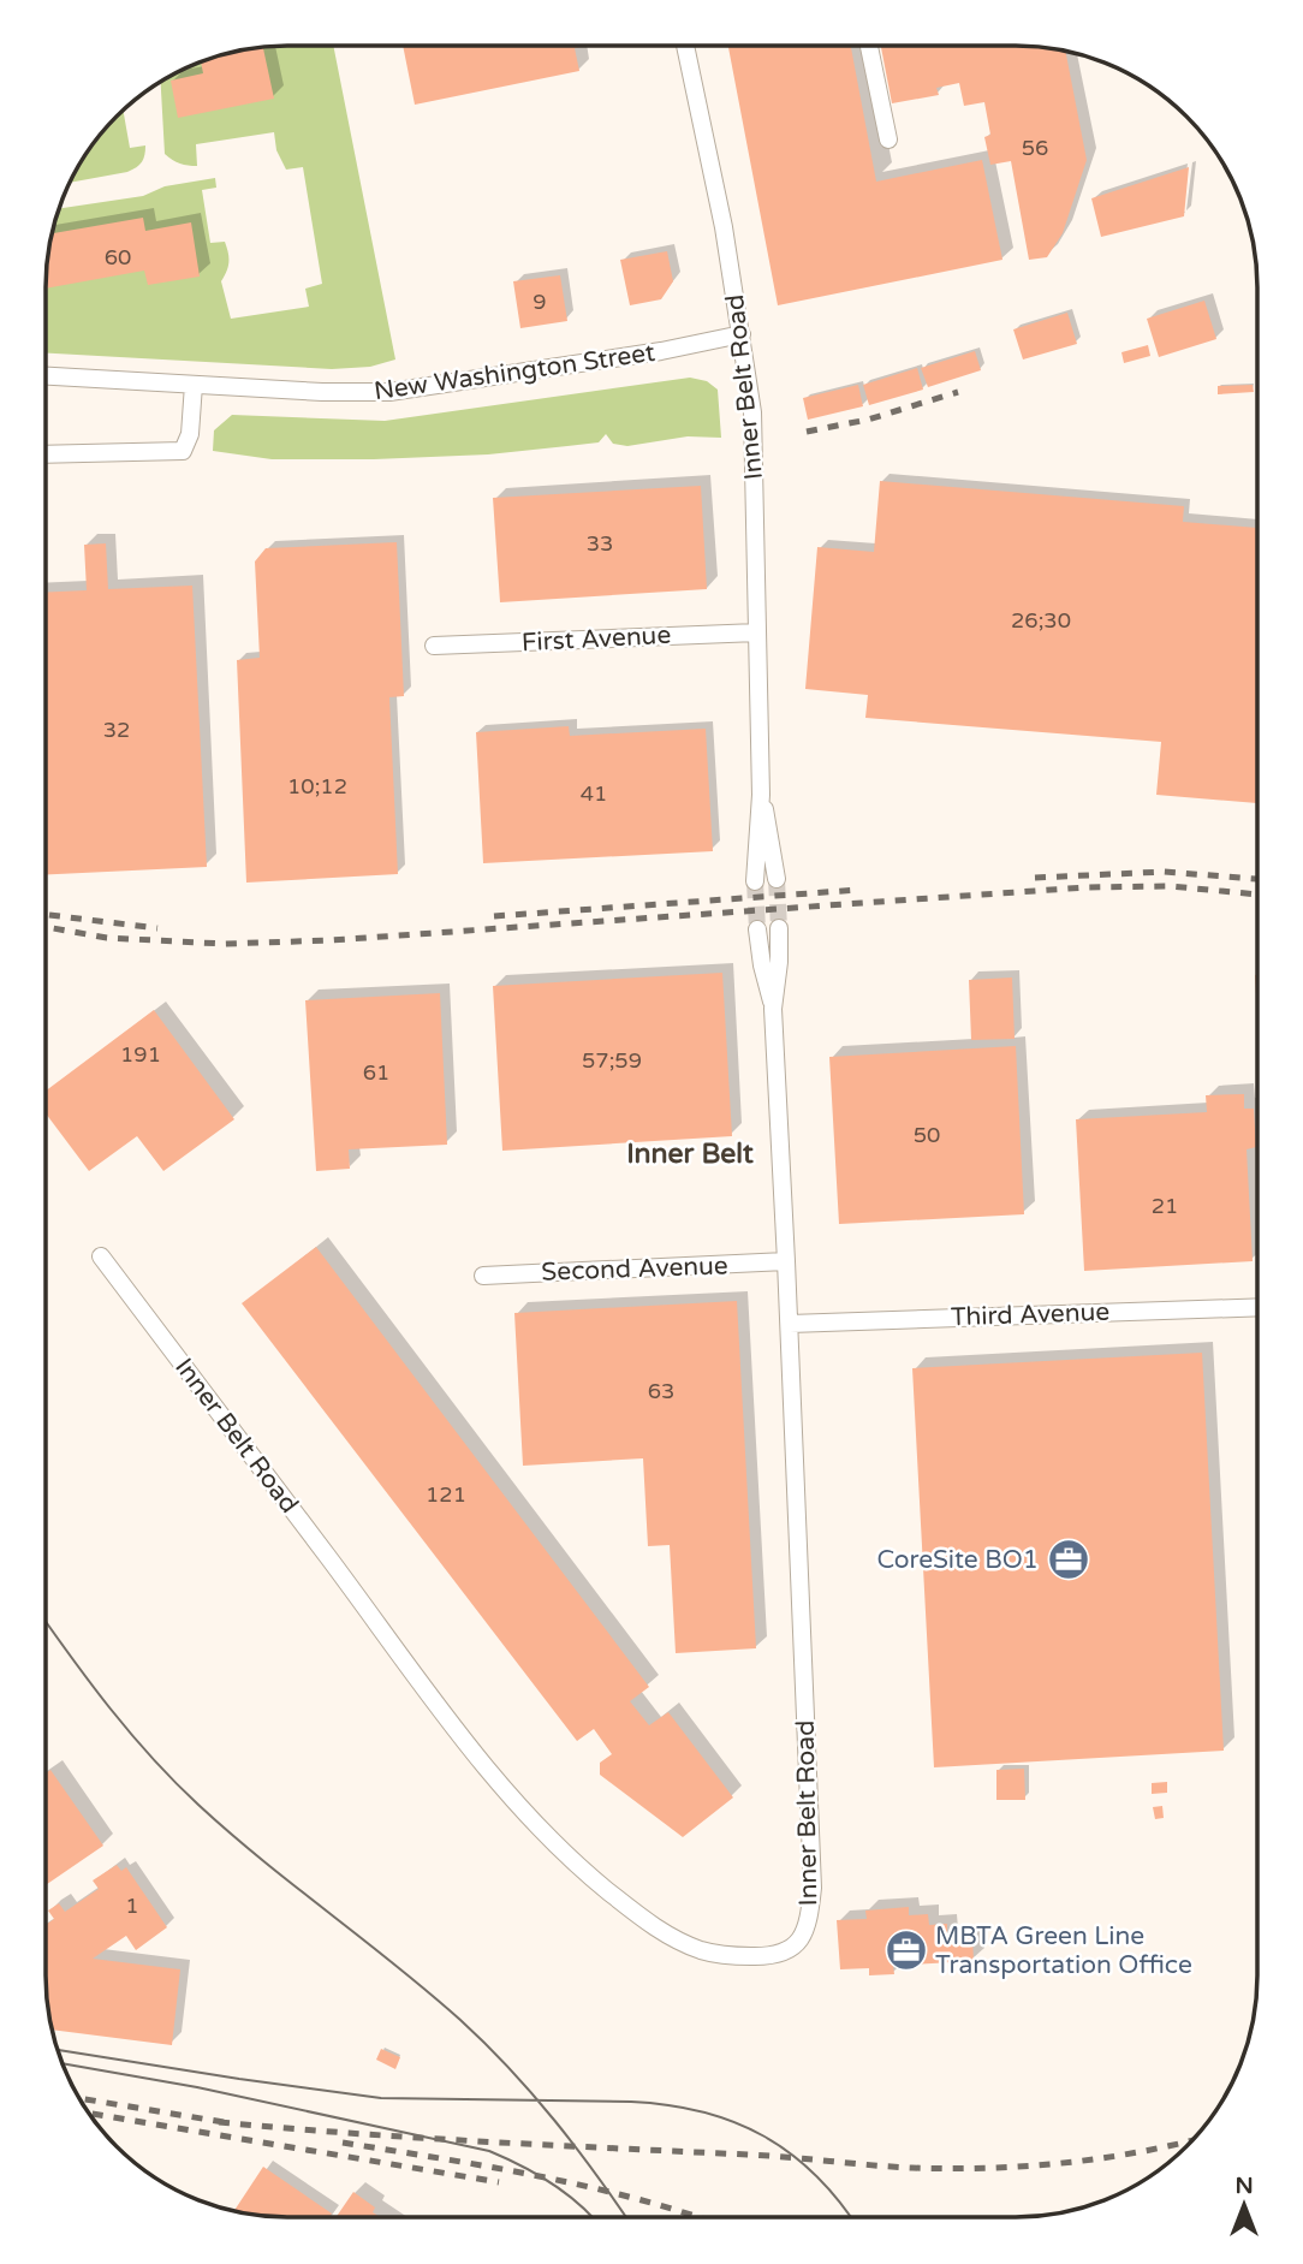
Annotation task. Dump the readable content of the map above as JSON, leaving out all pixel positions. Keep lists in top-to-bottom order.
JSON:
{
  "streets": {
    "street": [
      "New Washington Street",
      "Inner Belt Road",
      "First Avenue",
      "Second Avenue",
      "Third Avenue"
    ]
  },
  "crossings": [
    ["New Washington Street", "Inner Belt Road"],
    ["Inner Belt Road", "First Avenue"],
    ["Inner Belt Road", "Second Avenue"],
    ["Inner Belt Road", "Third Avenue"]
  ],
  "districts": ["Inner Belt"],
  "places": {
    "office": ["CoreSite BO1", "MBTA Green Line Transportation Office"]
  },
  "house_numbers": [
    "56",
    "60",
    "9",
    "33",
    "26;30",
    "32",
    "10;12",
    "41",
    "191",
    "57;59",
    "61",
    "50",
    "21",
    "63",
    "121",
    "1"
  ],
  "north": "top"
}
